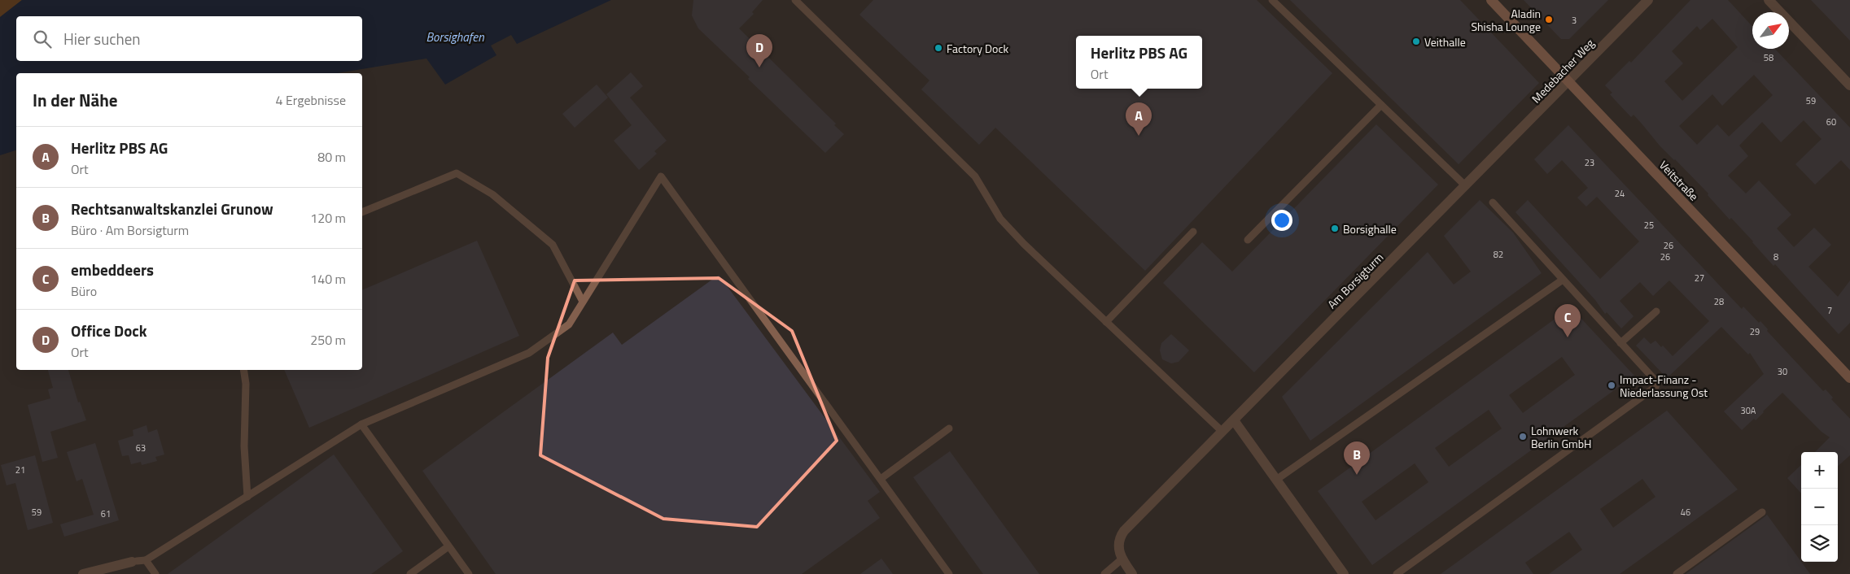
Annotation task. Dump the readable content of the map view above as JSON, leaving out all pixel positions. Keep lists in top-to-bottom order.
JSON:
{
  "streets": {
    "street": ["Medebacher Weg", "Veitstraße", "Am Borsigturm"]
  },
  "crossings": [
    ["Medebacher Weg", "Veitstraße"],
    ["Medebacher Weg", "Am Borsigturm"]
  ],
  "water": ["Borsighafen"],
  "places": [
    "Aladin Shisha Lounge",
    "Veithalle",
    "Factory Dock",
    "Borsighalle",
    "Impact-Finanz - Niederlassung Ost",
    "Lohnwerk Berlin GmbH"
  ],
  "house_numbers": [
    "3",
    "58",
    "59",
    "60",
    "23",
    "24",
    "25",
    "26",
    "82",
    "26",
    "8",
    "27",
    "28",
    "7",
    "29",
    "30",
    "30A",
    "63",
    "21",
    "59",
    "46",
    "61"
  ],
  "north": "top right",
  "page": {
    "search": "Hier suchen",
    "pins": [
      "D",
      "A",
      "C",
      "B"
    ],
    "popup": ["Herlitz PBS AG", "Ort"],
    "heading": ["In der Nähe", "4 Ergebnisse"],
    "list": [
      {
        "mark": "A",
        "name": "Herlitz PBS AG",
        "note": "Ort",
        "value": "80 m"
      },
      {
        "mark": "B",
        "name": "Rechtsanwaltskanzlei Grunow",
        "note": "Büro · Am Borsigturm",
        "value": "120 m"
      },
      {
        "mark": "C",
        "name": "embeddeers",
        "note": "Büro",
        "value": "140 m"
      },
      {
        "mark": "D",
        "name": "Office Dock",
        "note": "Ort",
        "value": "250 m"
      }
    ],
    "map_buttons": ["+", "−"]
  }
}
